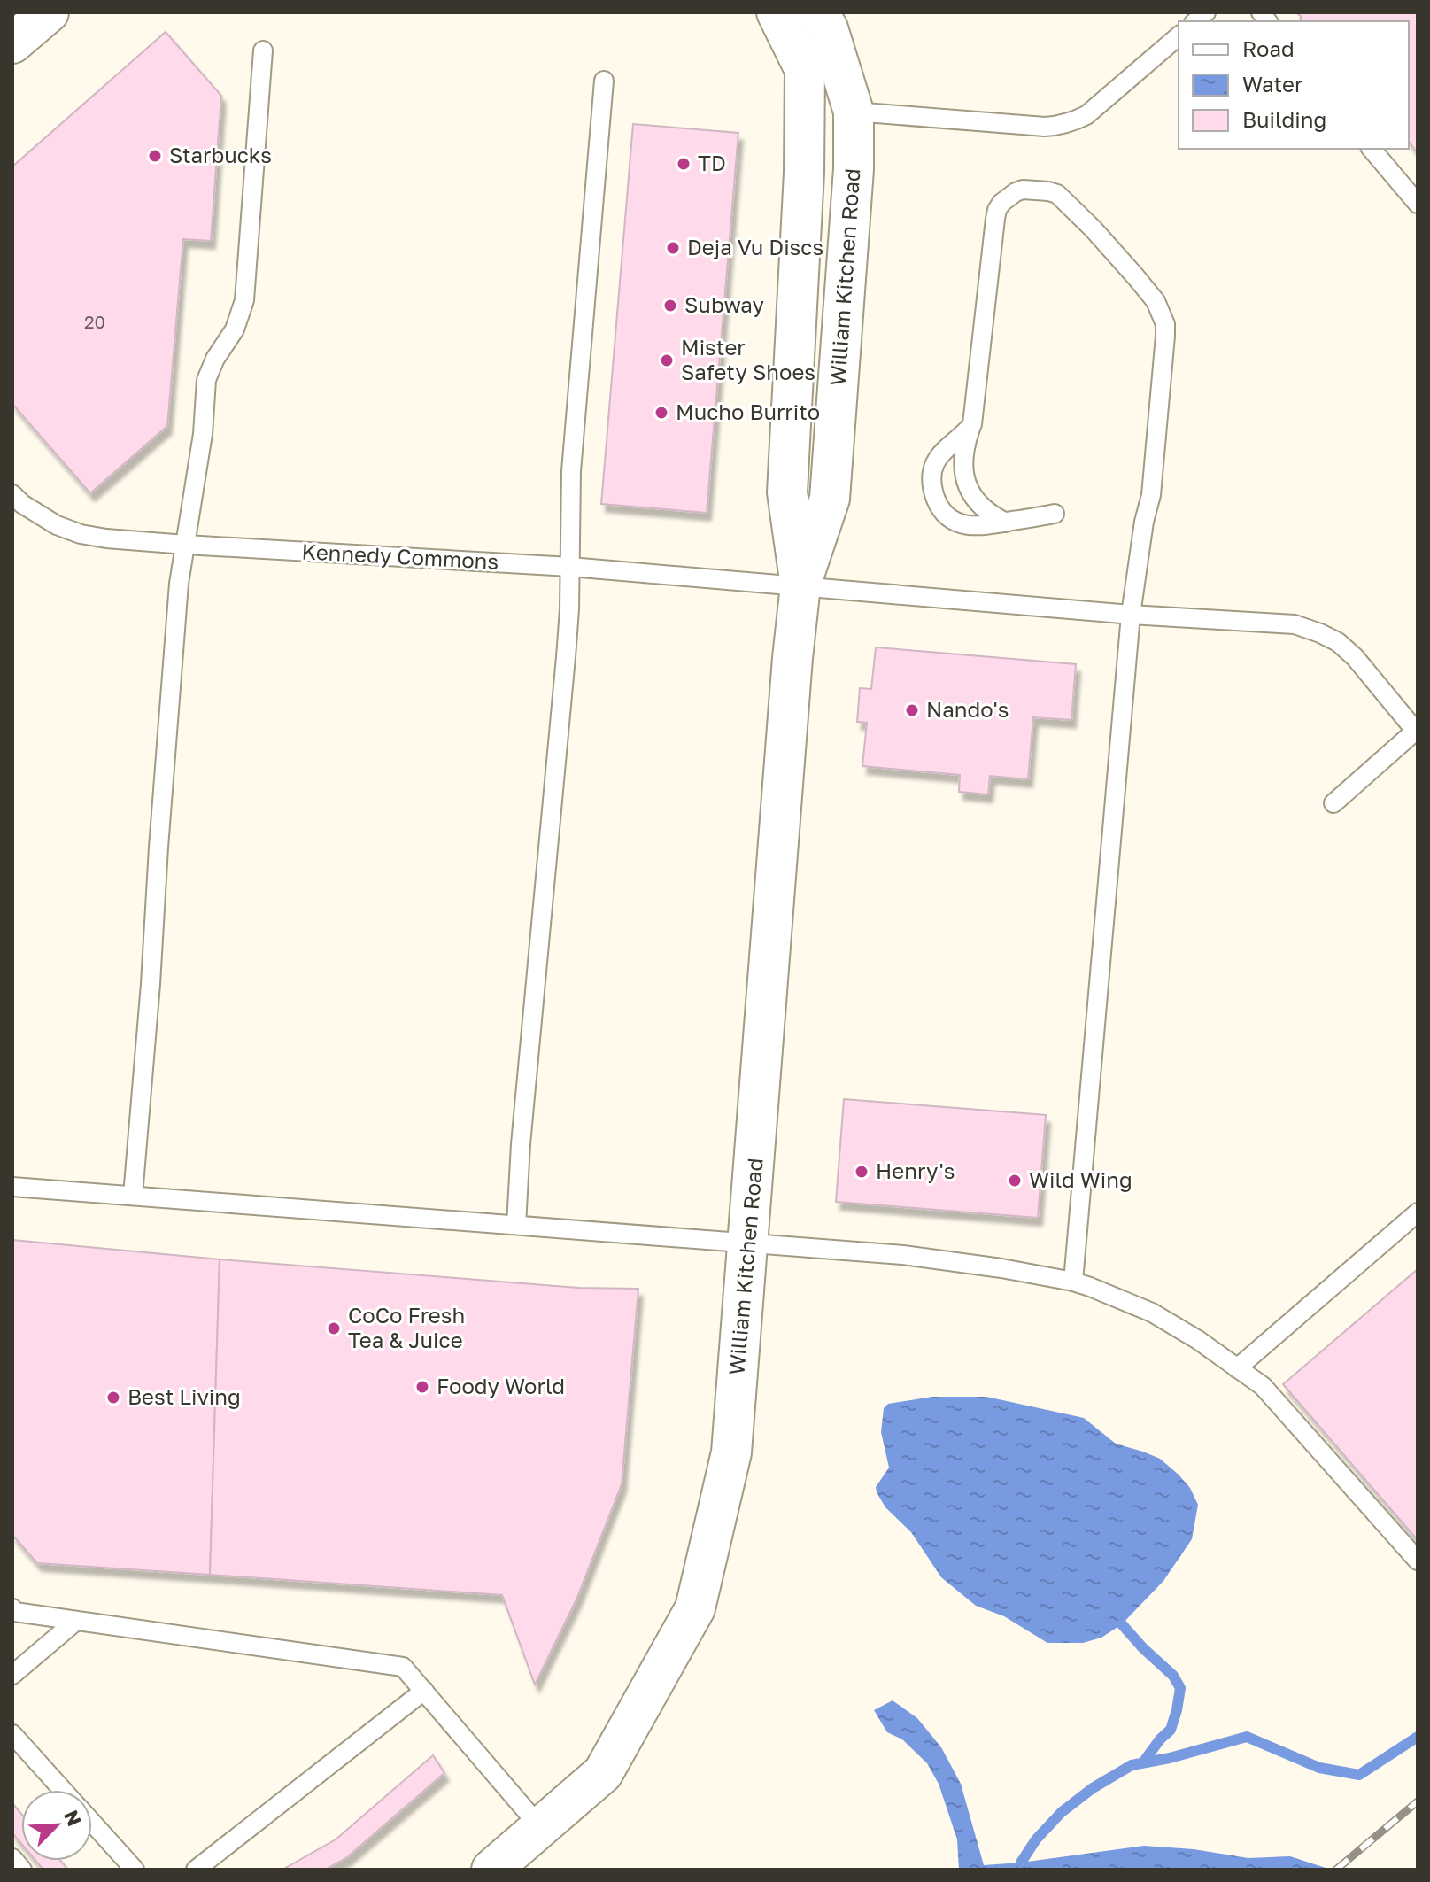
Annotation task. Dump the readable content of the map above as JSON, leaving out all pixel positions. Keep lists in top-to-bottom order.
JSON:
{
  "streets": {
    "street": ["William Kitchen Road"],
    "lane": ["Kennedy Commons"]
  },
  "crossings": [
    ["William Kitchen Road", "Kennedy Commons"]
  ],
  "places": [
    "Starbucks",
    "TD",
    "Deja Vu Discs",
    "Subway",
    "Mister Safety Shoes",
    "Mucho Burrito",
    "Nando's",
    "Henry's",
    "Wild Wing",
    "CoCo Fresh Tea & Juice",
    "Foody World",
    "Best Living"
  ],
  "house_numbers": ["20"],
  "legend": ["Road", "Water", "Building"],
  "north": "top right"
}
